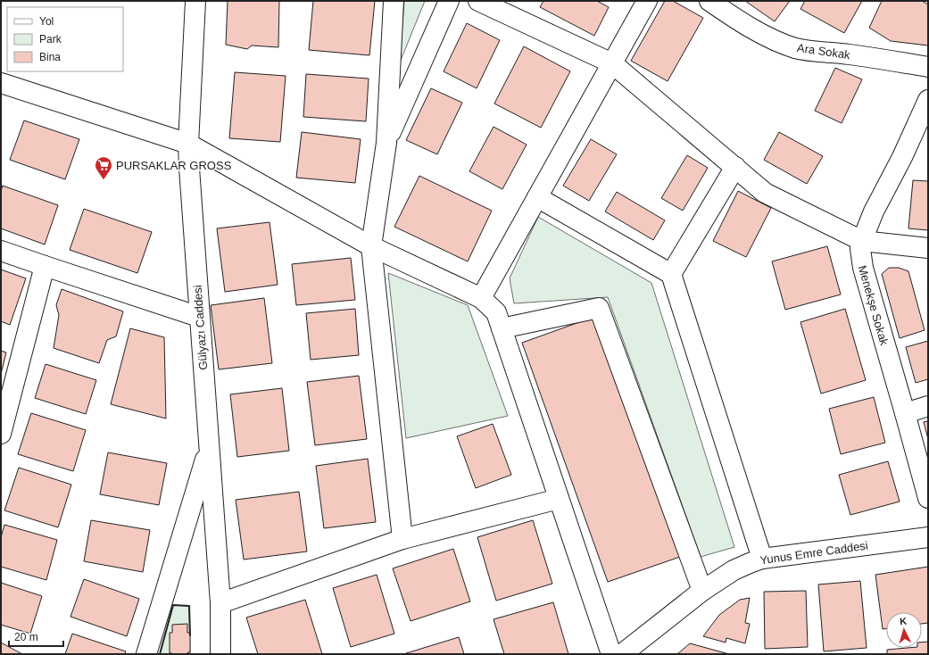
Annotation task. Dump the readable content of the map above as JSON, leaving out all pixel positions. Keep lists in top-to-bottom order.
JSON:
{
  "streets": {
    "street": [
      "Ara Sokak",
      "Menekşe Sokak",
      "Gülyazı Caddesi",
      "Yunus Emre Caddesi"
    ]
  },
  "places": {
    "supermarket": ["PURSAKLAR GROSS"]
  },
  "legend": ["Yol", "Park", "Bina"],
  "scale_bar": "20 m",
  "north": "top"
}
